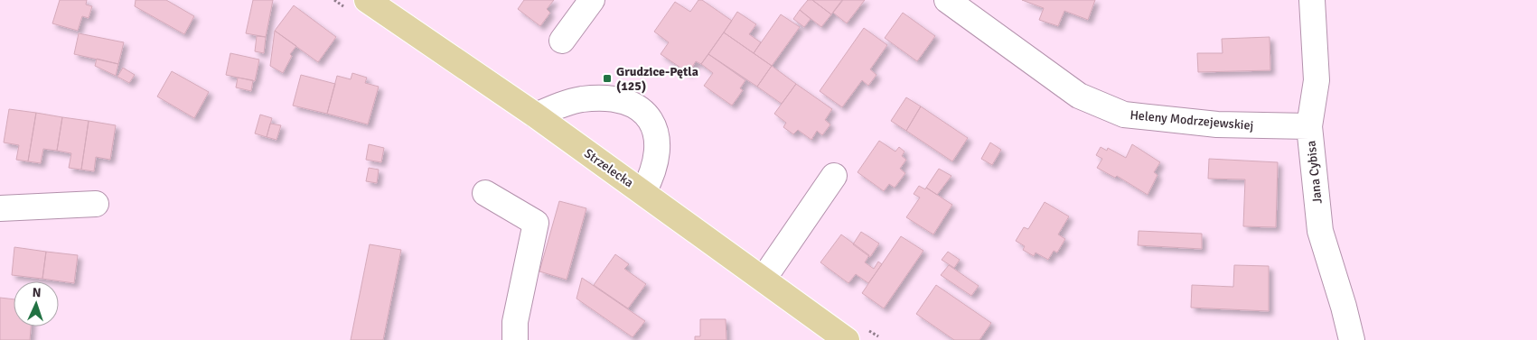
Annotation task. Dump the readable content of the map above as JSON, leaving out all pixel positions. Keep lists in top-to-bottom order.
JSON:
{
  "streets": {
    "main road": ["Strzelecka"],
    "street": ["Heleny Modrzejewskiej", "Jana Cybisa"]
  },
  "crossings": [
    ["Heleny Modrzejewskiej", "Jana Cybisa"]
  ],
  "places": {
    "transit": ["Grudzice-Pętla (125)"]
  },
  "north": "top"
}
